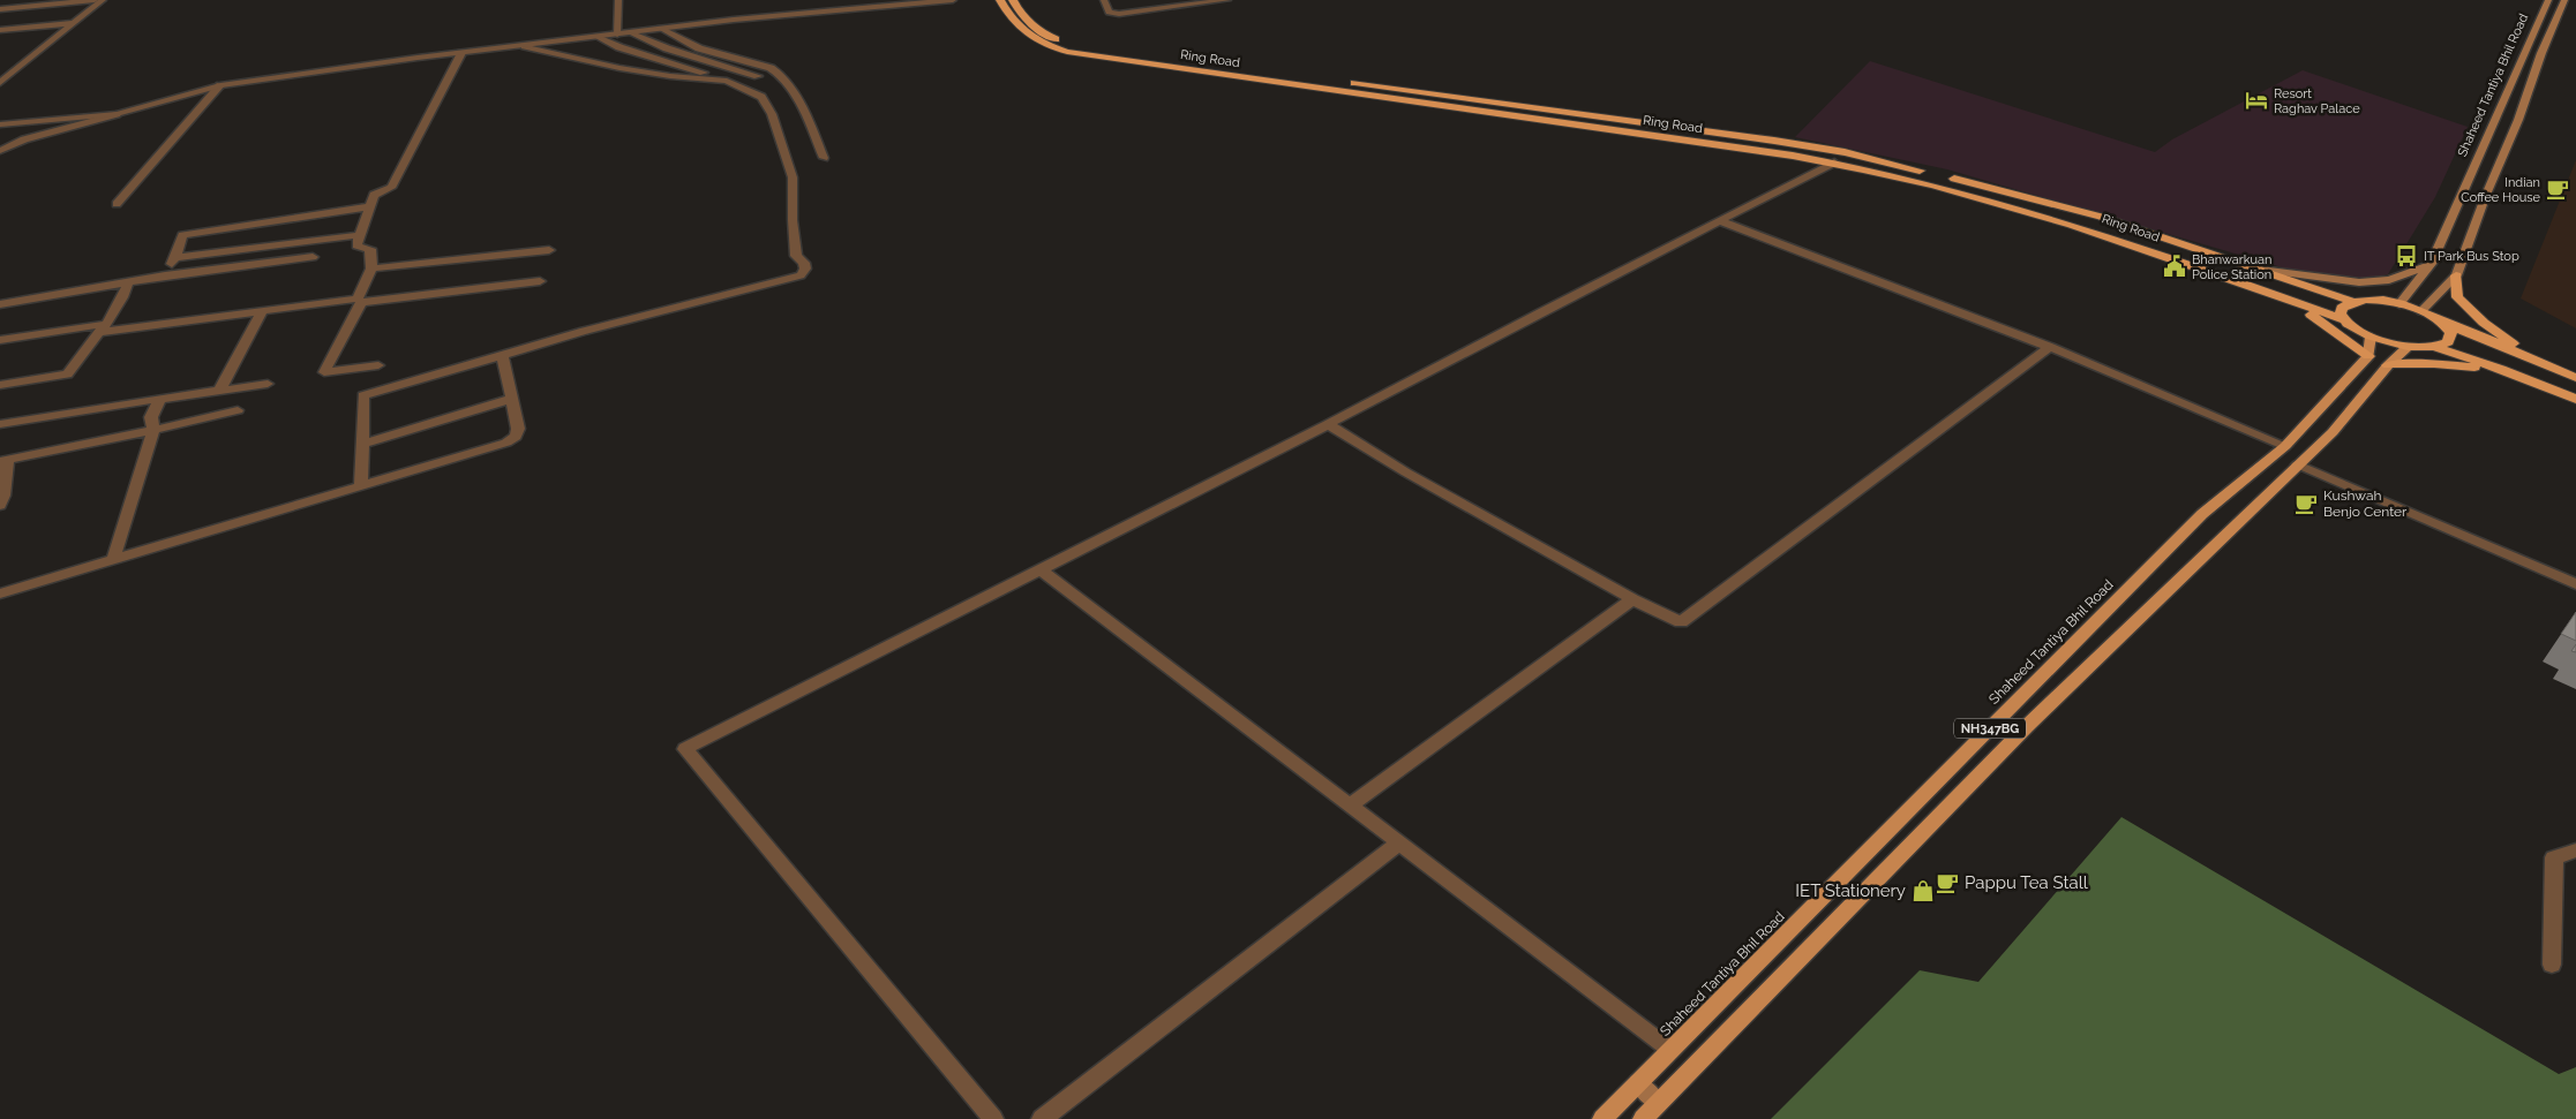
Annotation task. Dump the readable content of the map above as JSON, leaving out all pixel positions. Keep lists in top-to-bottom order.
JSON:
{
  "streets": {
    "highway": ["Ring Road"],
    "main road": ["Shaheed Tantiya Bhil Road", "NH347BG"]
  },
  "crossings": [
    ["Ring Road", "NH347BG"]
  ],
  "places": {
    "hotel": ["Resort Raghav Palace"],
    "cafe": ["Indian Coffee House", "Kushwah Benjo Center", "Pappu Tea Stall"],
    "bus stop": ["IT Park Bus Stop"],
    "public building": ["Bhanwarkuan Police Station"],
    "shop": ["IET Stationery"]
  }
}
